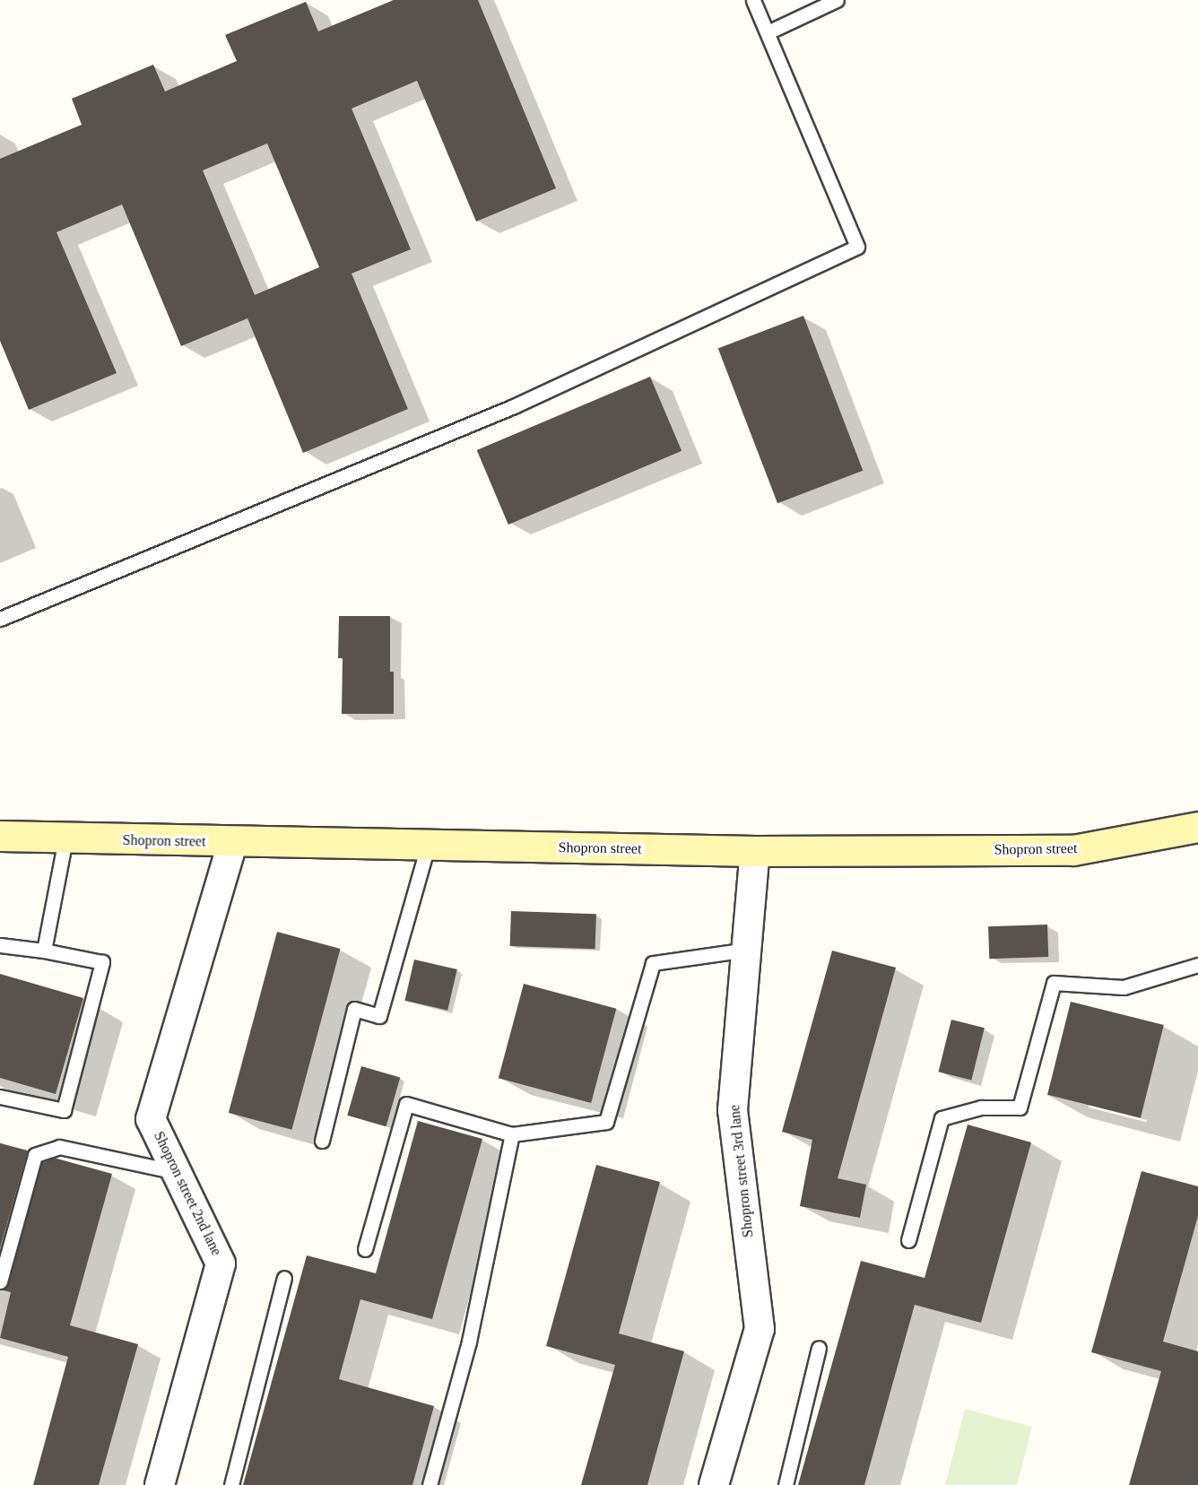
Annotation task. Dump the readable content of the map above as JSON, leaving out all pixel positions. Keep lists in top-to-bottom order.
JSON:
{
  "streets": {
    "main road": ["Shopron street"],
    "street": ["Shopron street 3rd lane", "Shopron street 2nd lane"]
  },
  "crossings": [
    ["Shopron street", "Shopron street 3rd lane"],
    ["Shopron street", "Shopron street 2nd lane"]
  ]
}
